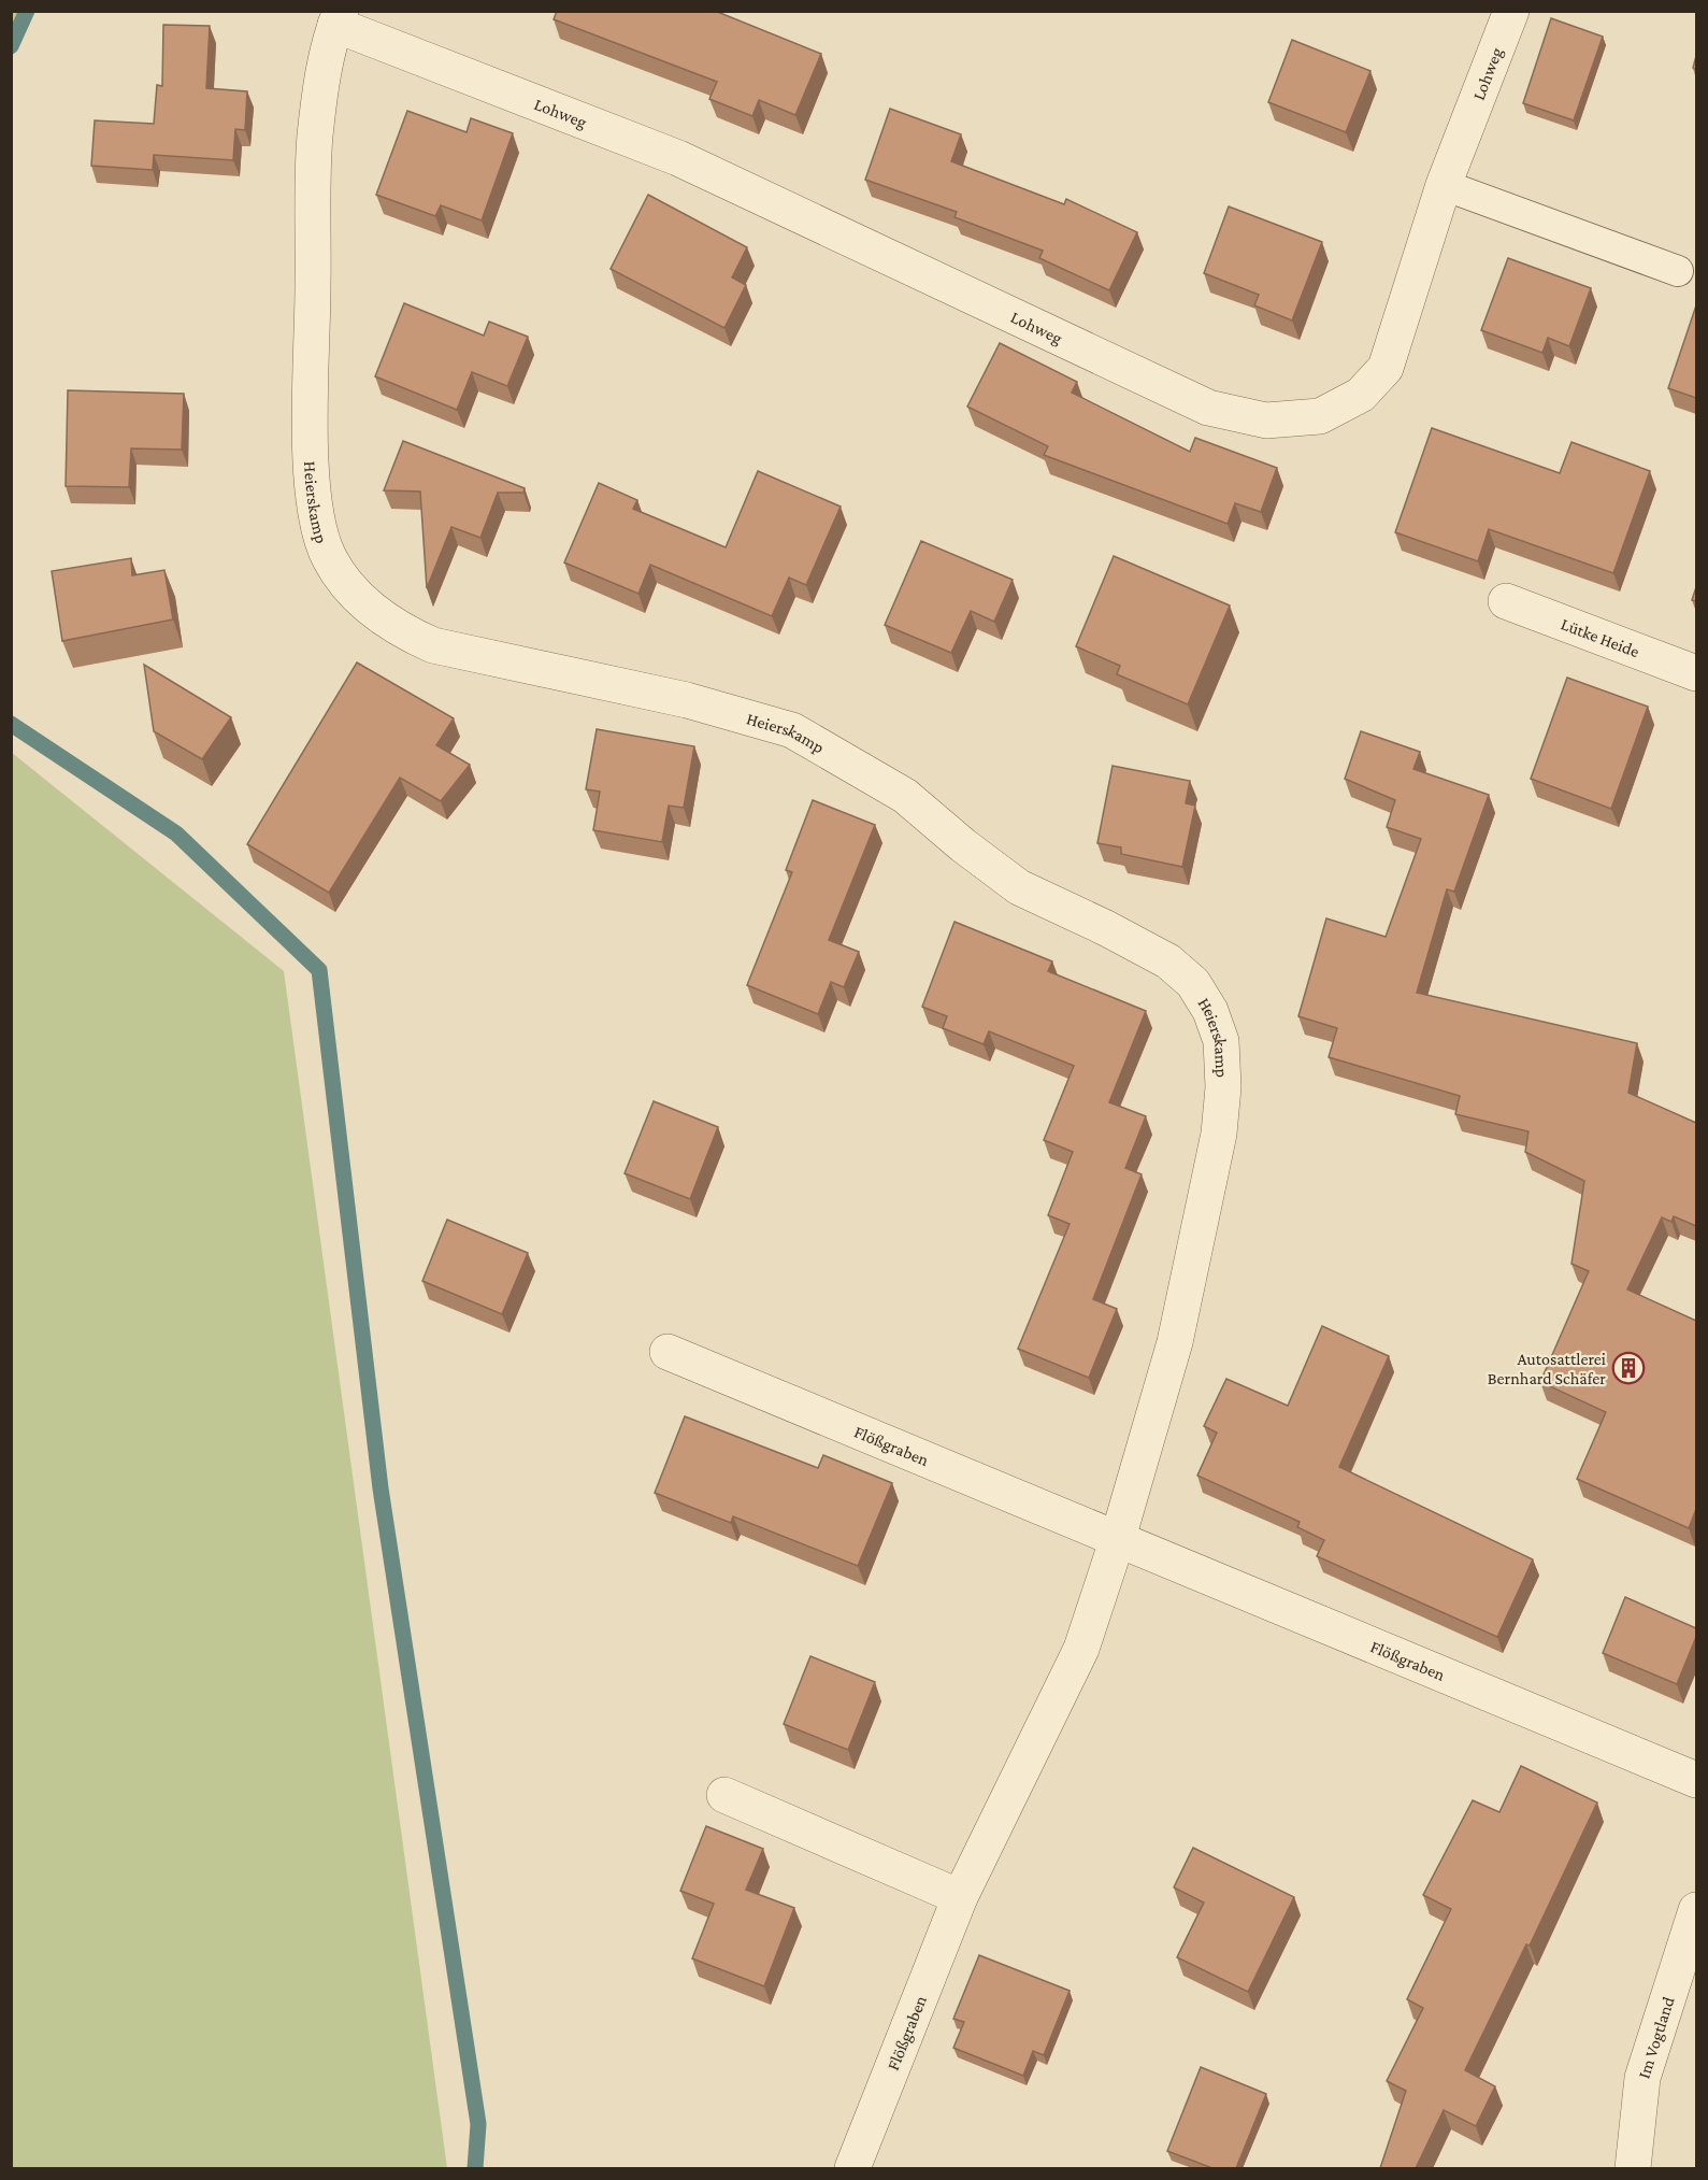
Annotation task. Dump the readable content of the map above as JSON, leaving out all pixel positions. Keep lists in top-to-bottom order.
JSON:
{
  "streets": {
    "street": [
      "Lohweg",
      "Heierskamp",
      "Lütke Heide",
      "Flößgraben",
      "Im Vogtland"
    ]
  },
  "crossings": [
    ["Lohweg", "Heierskamp"],
    ["Heierskamp", "Flößgraben"]
  ],
  "places": {
    "building": ["Autosattlerei Bernhard Schäfer"]
  }
}
